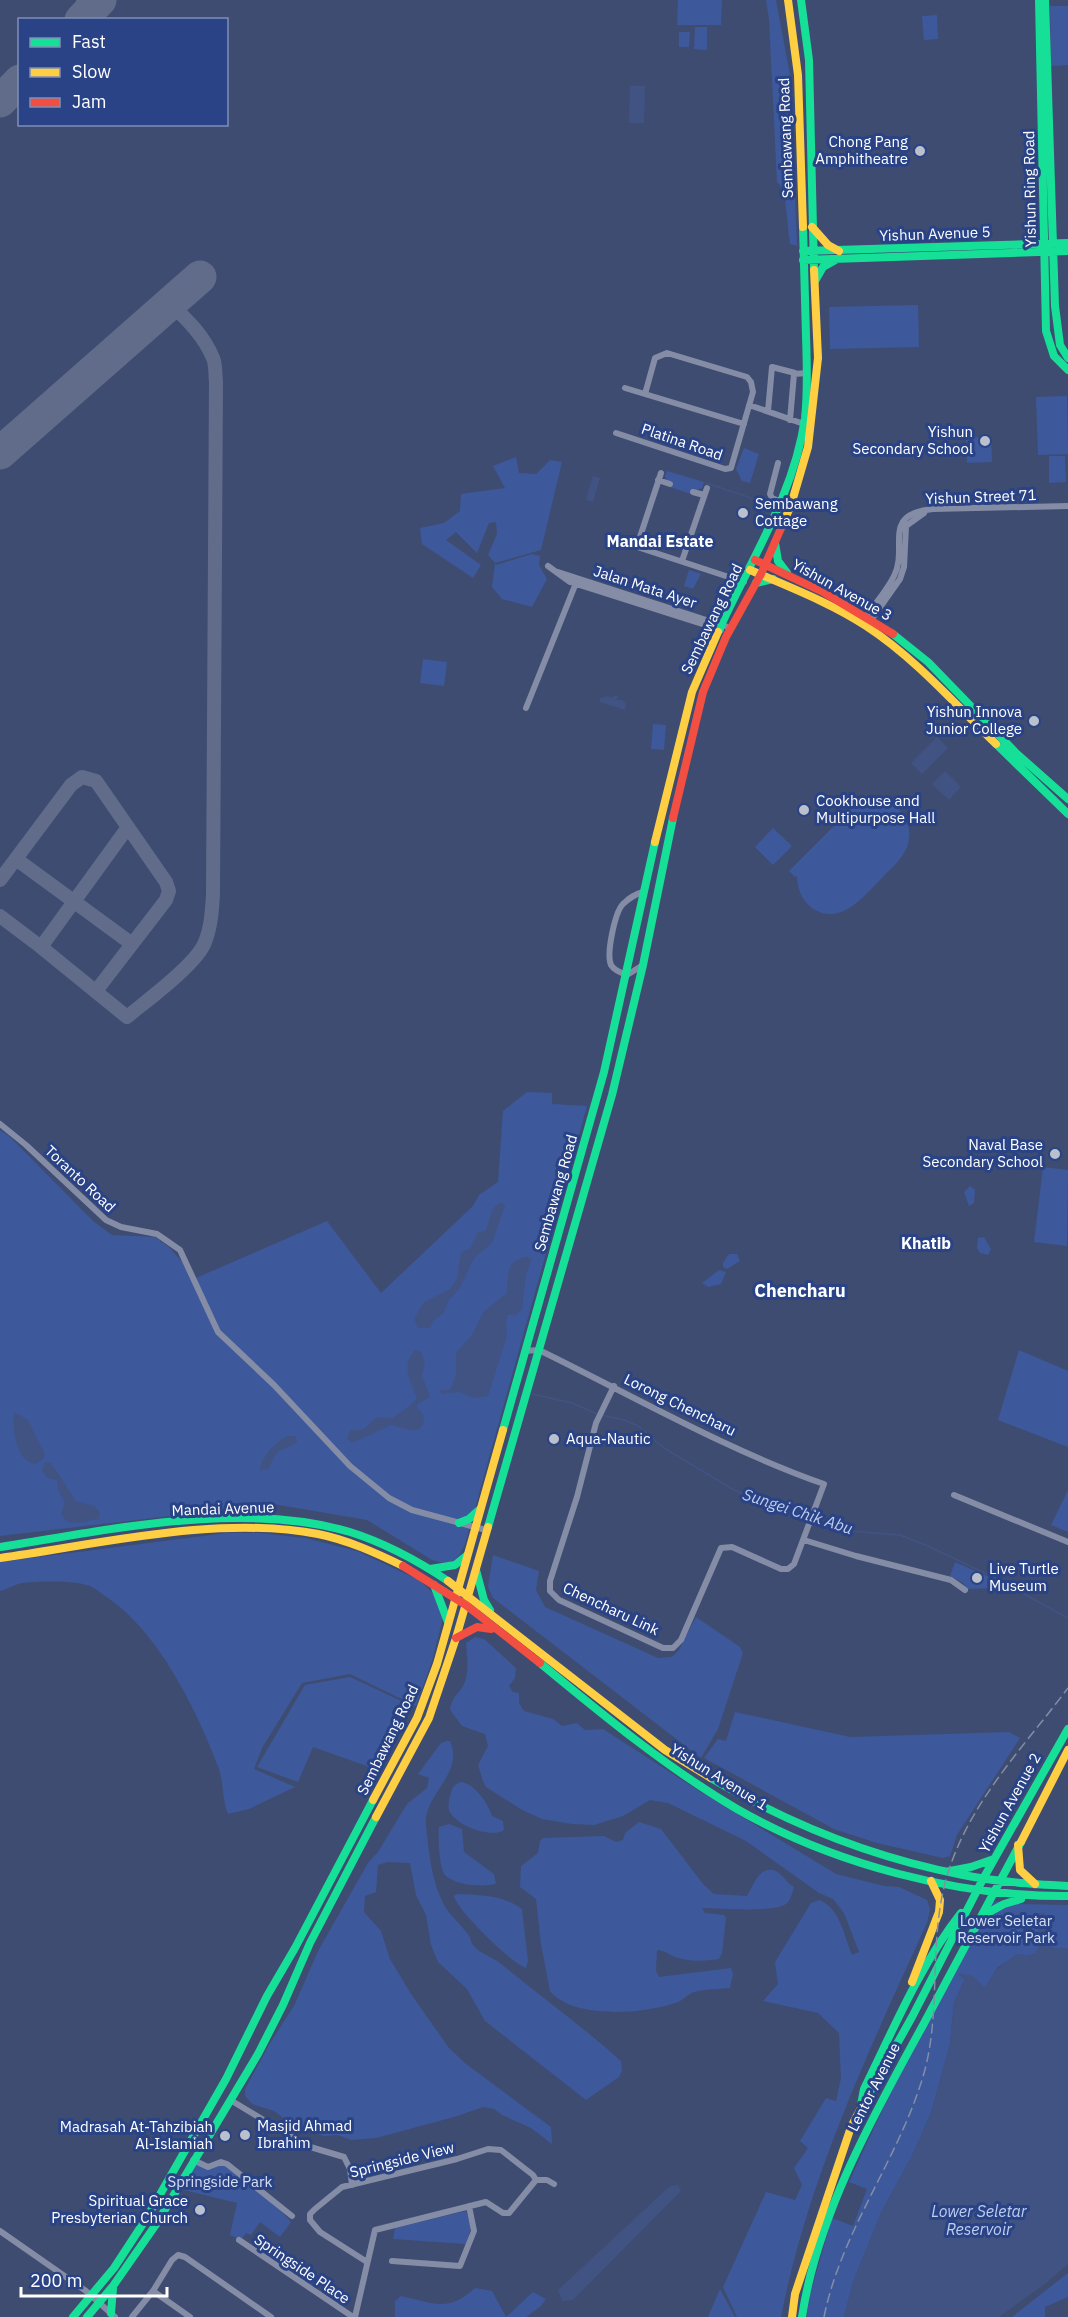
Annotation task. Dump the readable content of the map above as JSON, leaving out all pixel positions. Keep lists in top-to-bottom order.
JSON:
{
  "streets": {
    "main road": [
      "Sembawang Road",
      "Yishun Ring Road",
      "Yishun Avenue 5",
      "Yishun Avenue 3",
      "Mandai Avenue",
      "Yishun Avenue 1",
      "Yishun Avenue 2",
      "Lentor Avenue"
    ],
    "street": [
      "Platina Road",
      "Yishun Street 71",
      "Jalan Mata Ayer",
      "Toranto Road",
      "Lorong Chencharu",
      "Chencharu Link",
      "Springside View",
      "Springside Place"
    ]
  },
  "crossings": [
    ["Sembawang Road", "Yishun Avenue 5"],
    ["Sembawang Road", "Jalan Mata Ayer"],
    ["Sembawang Road", "Yishun Avenue 3"],
    ["Sembawang Road", "Toranto Road"],
    ["Sembawang Road", "Lorong Chencharu"],
    ["Sembawang Road", "Mandai Avenue"],
    ["Sembawang Road", "Yishun Avenue 1"],
    ["Yishun Ring Road", "Yishun Avenue 5"],
    ["Yishun Street 71", "Yishun Avenue 3"],
    ["Lorong Chencharu", "Chencharu Link"],
    ["Mandai Avenue", "Yishun Avenue 1"],
    ["Yishun Avenue 1", "Yishun Avenue 2"],
    ["Yishun Avenue 1", "Lentor Avenue"],
    ["Yishun Avenue 2", "Lentor Avenue"]
  ],
  "districts": ["Mandai Estate", "Khatib", "Chencharu"],
  "water": ["Sungei Chik Abu", "Lower Seletar Reservoir"],
  "parks": ["Lower Seletar Reservoir Park", "Springside Park"],
  "places": [
    "Chong Pang Amphitheatre",
    "Yishun Secondary School",
    "Sembawang Cottage",
    "Yishun Innova Junior College",
    "Cookhouse and Multipurpose Hall",
    "Naval Base Secondary School",
    "Aqua-Nautic",
    "Live Turtle Museum",
    "Masjid Ahmad Ibrahim",
    "Madrasah At-Tahzibiah Al-Islamiah",
    "Spiritual Grace Presbyterian Church"
  ],
  "legend": ["Fast", "Slow", "Jam"],
  "scale_bar": "200 m"
}
